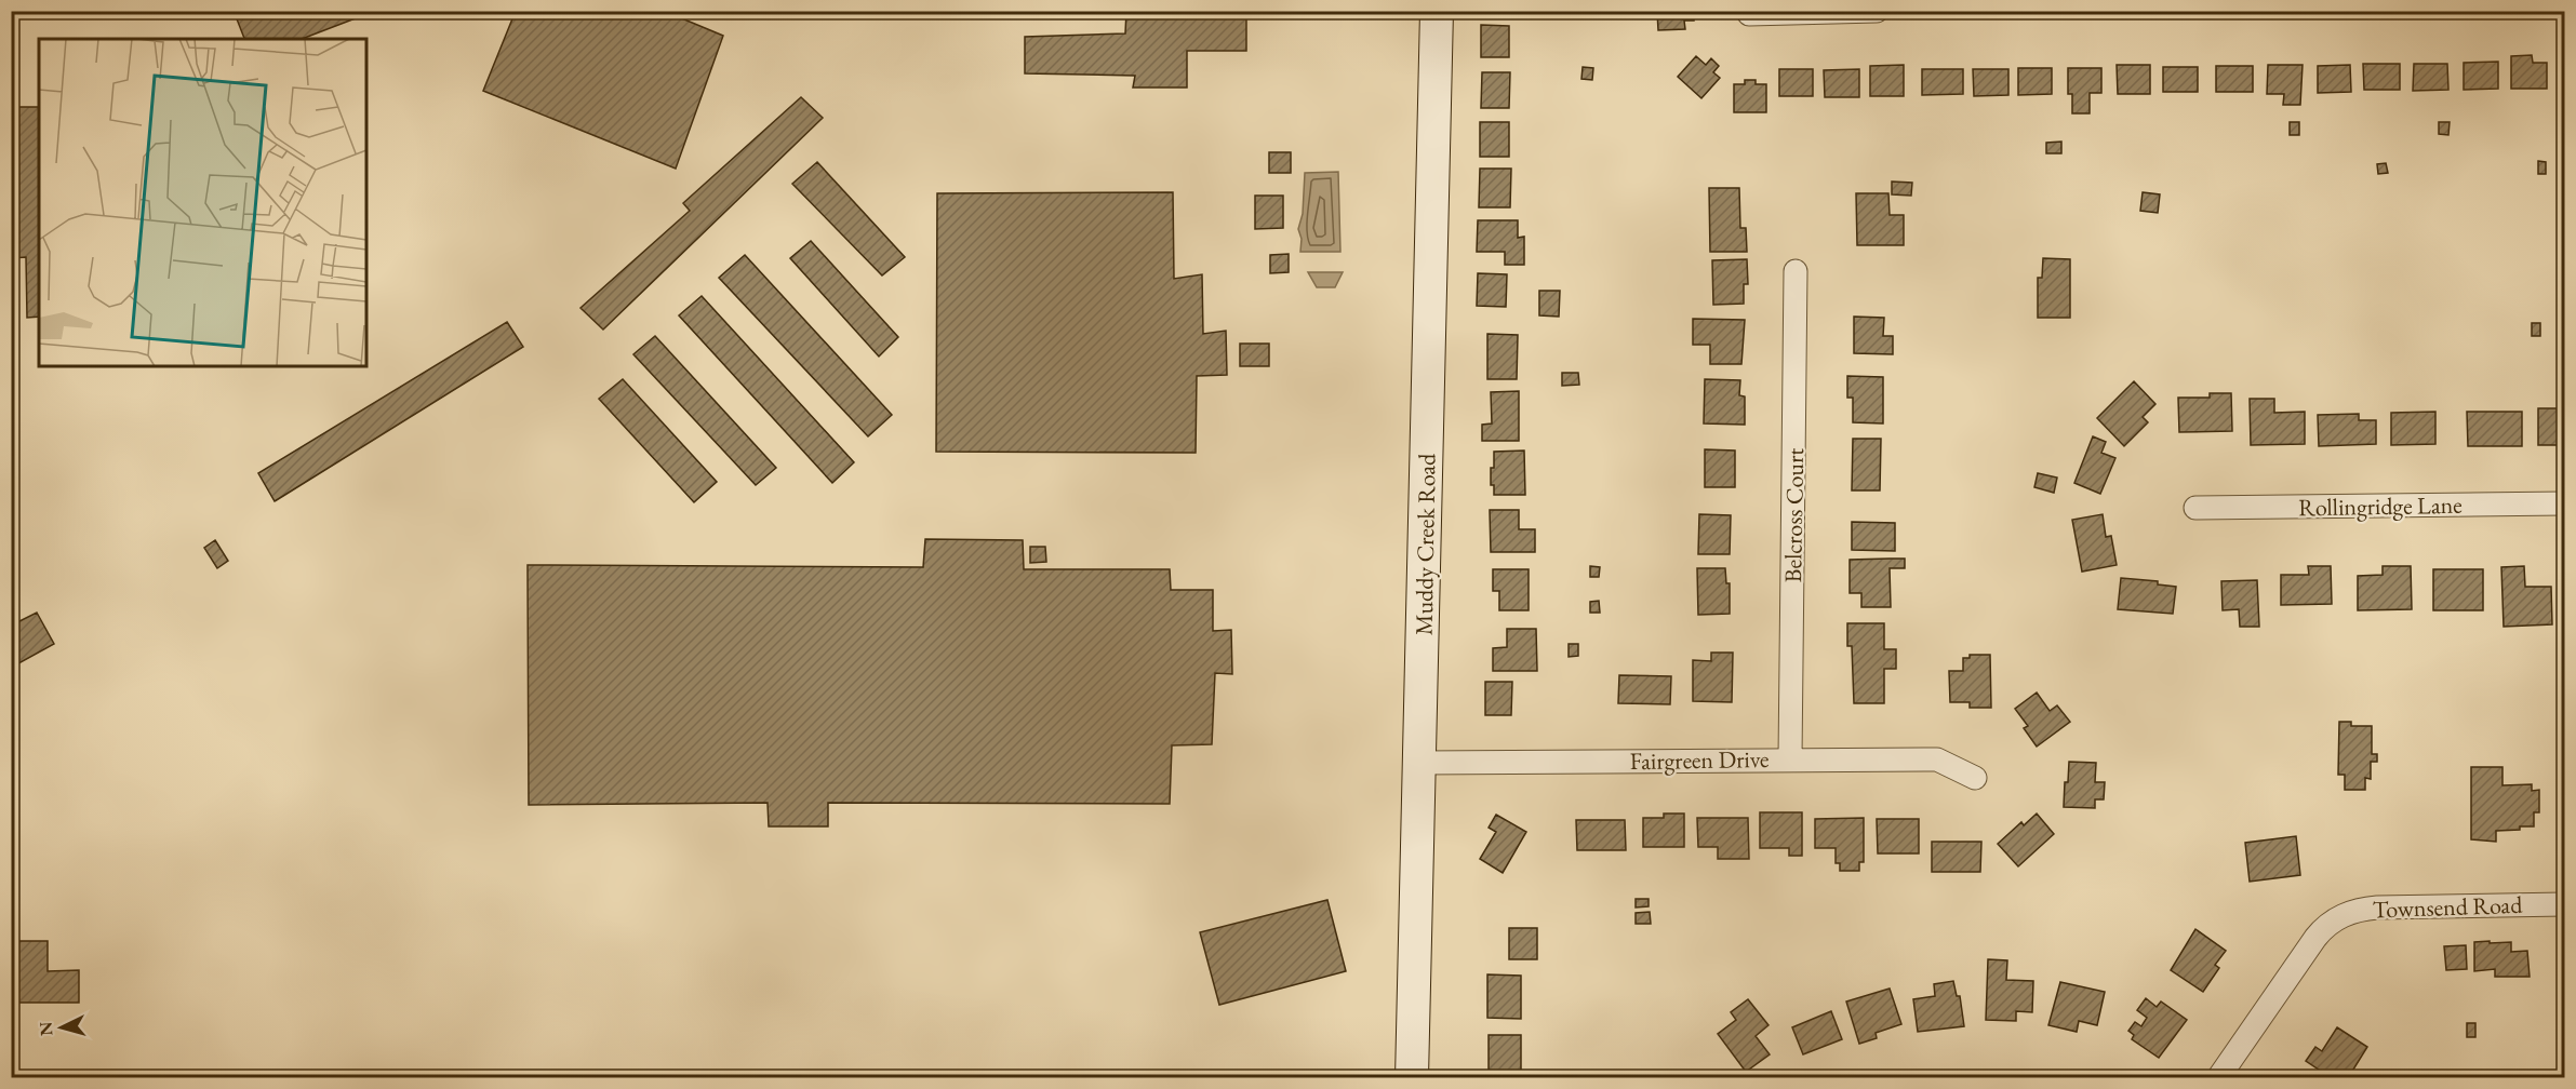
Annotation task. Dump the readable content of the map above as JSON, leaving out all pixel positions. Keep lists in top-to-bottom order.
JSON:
{
  "streets": {
    "street": [
      "Rollingridge Lane",
      "Belcross Court",
      "Muddy Creek Road",
      "Fairgreen Drive",
      "Townsend Road"
    ]
  },
  "crossings": [
    ["Belcross Court", "Fairgreen Drive"],
    ["Muddy Creek Road", "Fairgreen Drive"]
  ],
  "north": "left"
}
